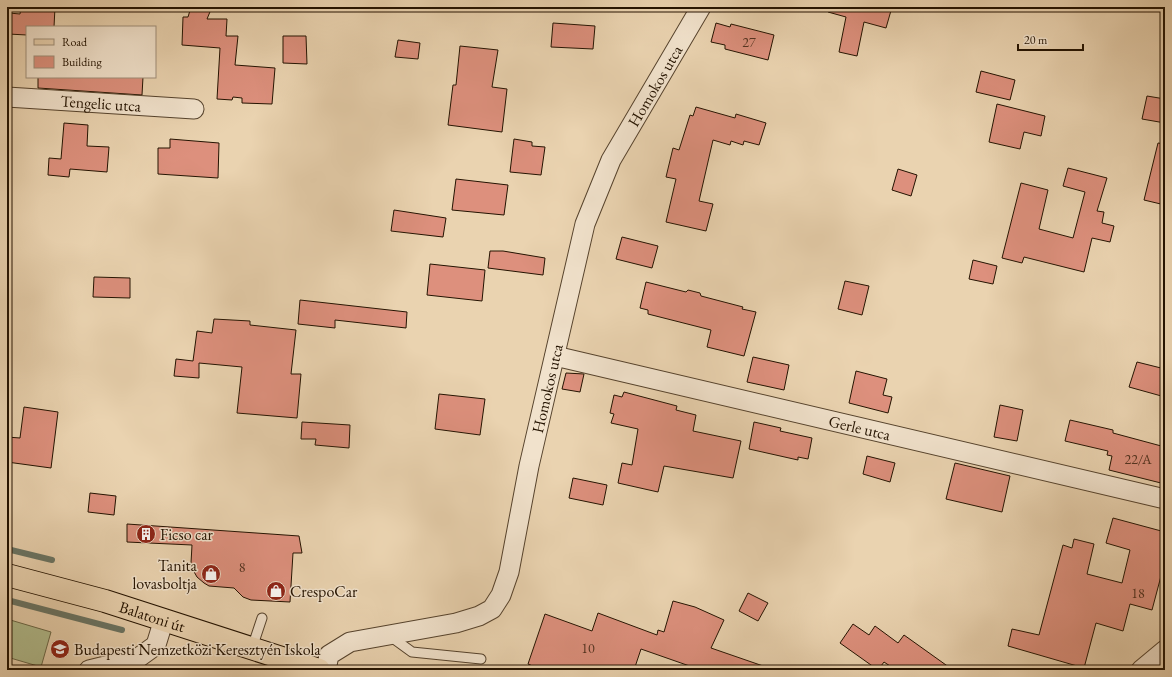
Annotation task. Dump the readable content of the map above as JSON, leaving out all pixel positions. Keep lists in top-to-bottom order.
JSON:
{
  "streets": {
    "main road": ["Balatoni út"],
    "street": ["Homokos utca", "Tengelic utca", "Gerle utca"]
  },
  "crossings": [
    ["Homokos utca", "Gerle utca"]
  ],
  "places": {
    "building": ["Ficso car"],
    "shop": ["Tanita lovasboltja", "CrespoCar"],
    "school or university": ["Budapesti Nemzetközi Keresztyén Iskola"]
  },
  "house_numbers": [
    "27",
    "22/A",
    "8",
    "18",
    "10"
  ],
  "legend": ["Road", "Building"],
  "scale_bar": "20 m"
}
